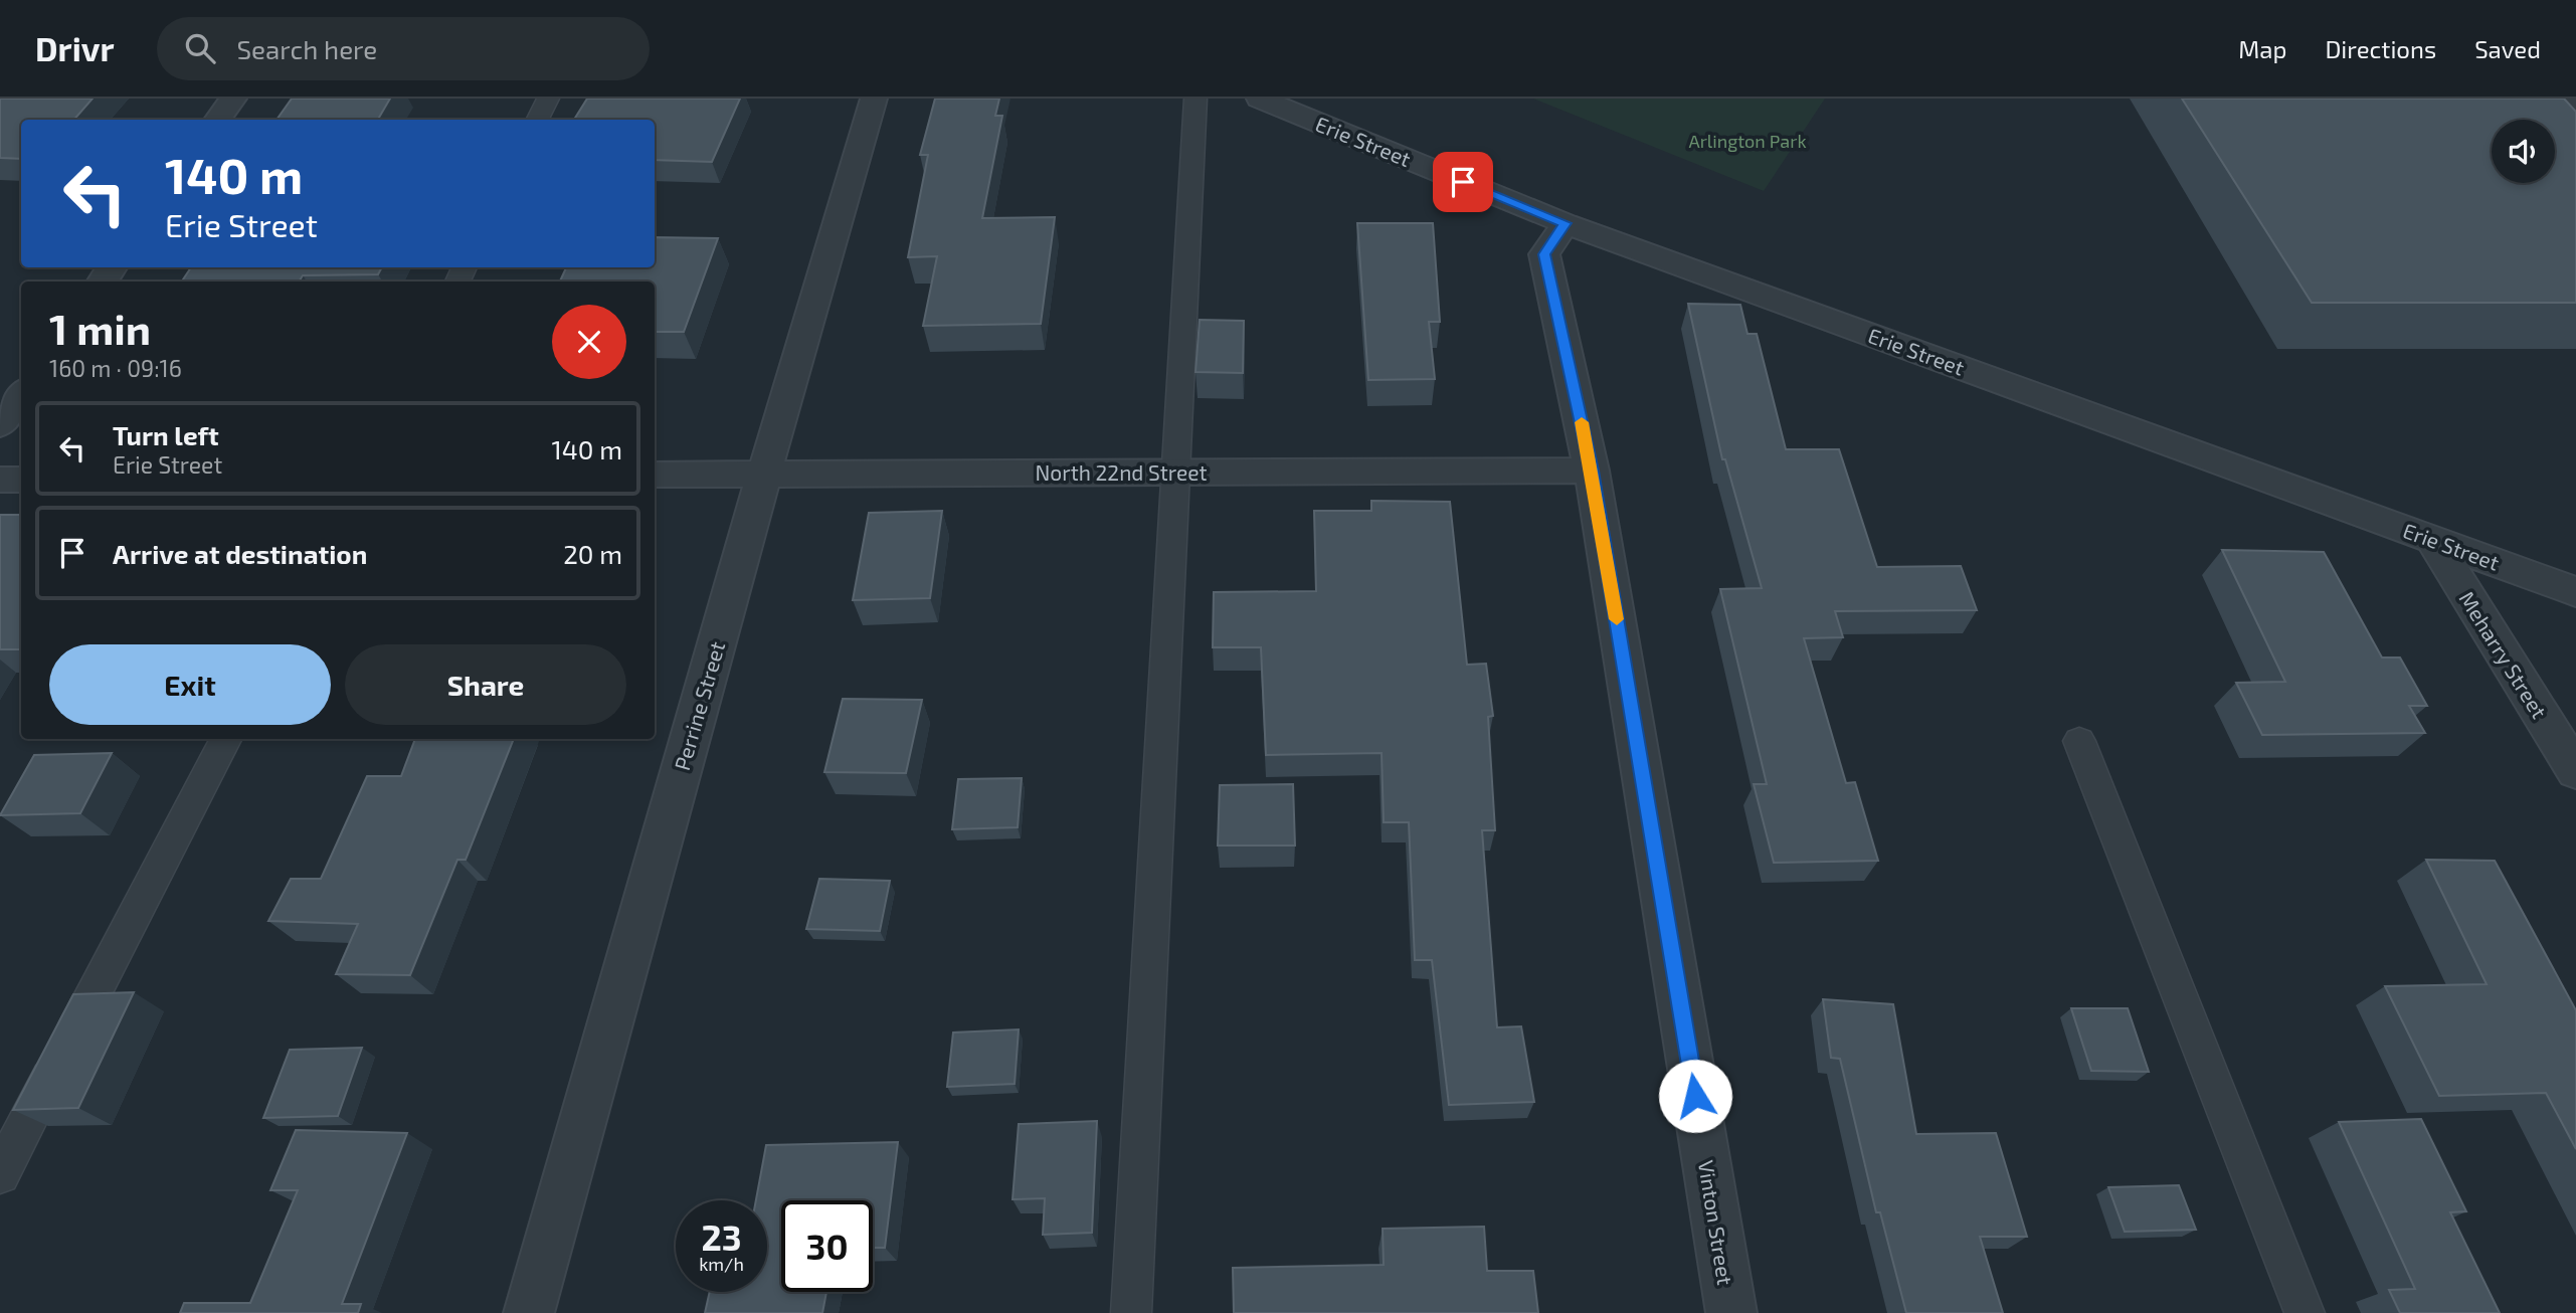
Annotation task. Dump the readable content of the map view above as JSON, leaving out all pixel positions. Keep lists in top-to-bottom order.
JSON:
{
  "streets": {
    "street": [
      "Erie Street",
      "North 22nd Street",
      "Meharry Street",
      "Perrine Street",
      "Vinton Street"
    ]
  },
  "crossings": [
    ["Erie Street", "Meharry Street"],
    ["Erie Street", "Vinton Street"],
    ["North 22nd Street", "Perrine Street"],
    ["North 22nd Street", "Vinton Street"]
  ],
  "parks": ["Arlington Park"],
  "page": {
    "header": "Drivr",
    "search": "Search here",
    "nav": ["Map", "Directions", "Saved"],
    "turn": ["140 m", "Erie Street"],
    "heading": ["1 min", "160 m · 09:16"],
    "list": [
      {
        "name": "Turn left",
        "note": "Erie Street",
        "value": "140 m"
      },
      {
        "name": "Arrive at destination",
        "value": "20 m"
      }
    ],
    "buttons": ["Exit", "Share"],
    "speed": "23 km/h",
    "limit": "30"
  }
}
